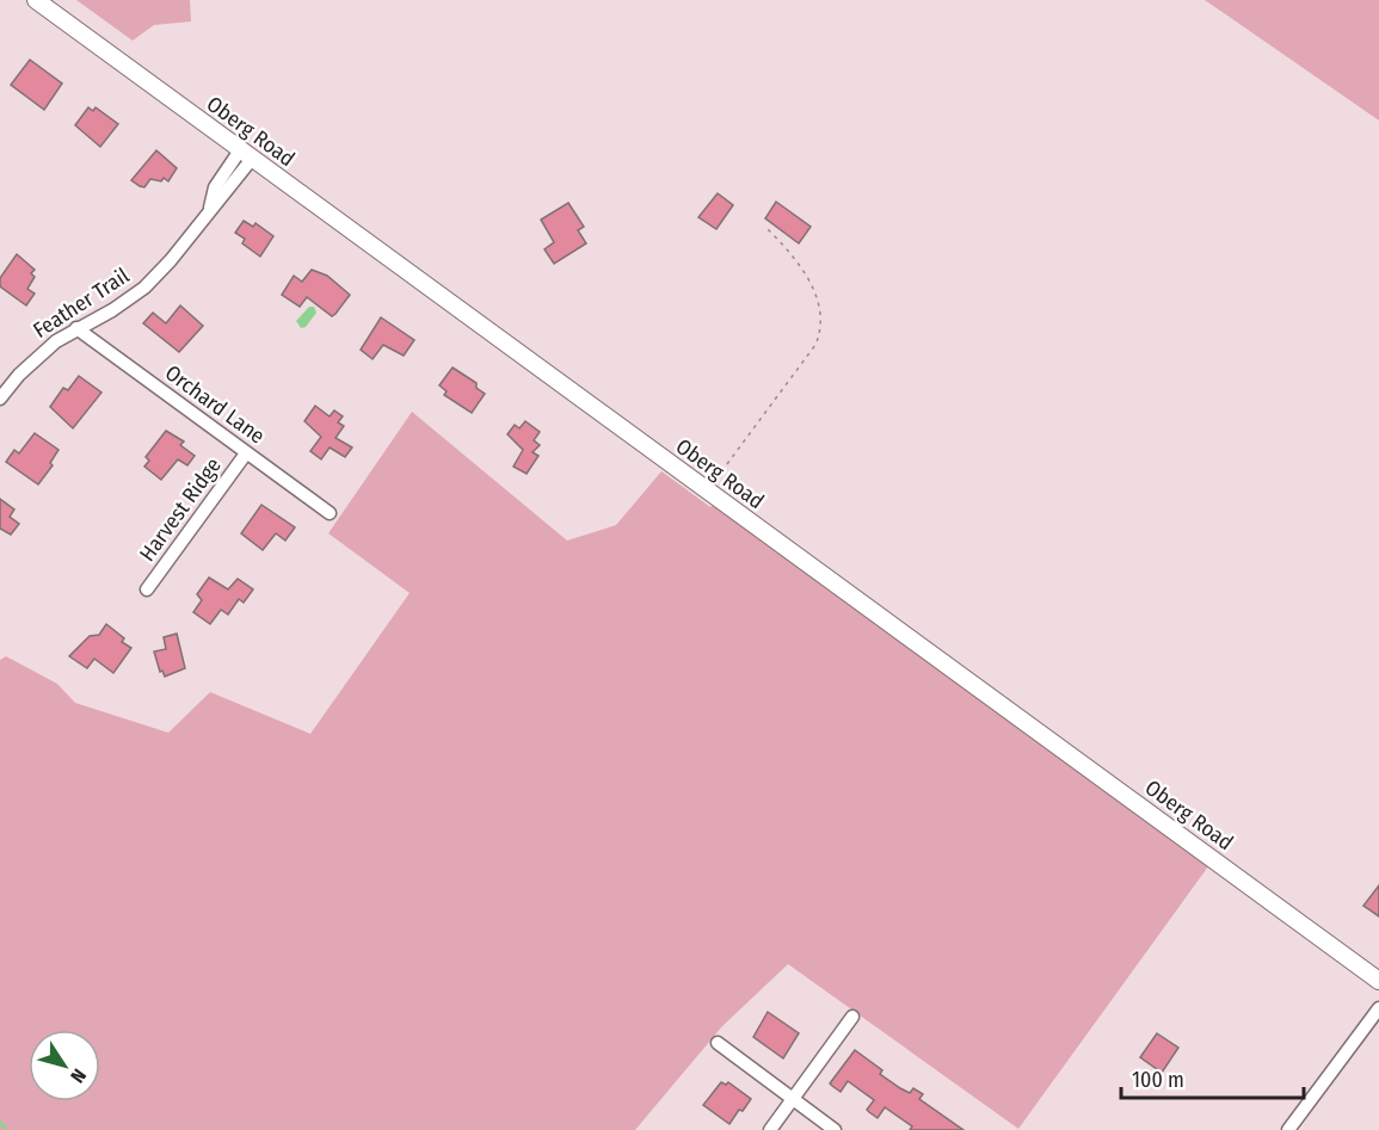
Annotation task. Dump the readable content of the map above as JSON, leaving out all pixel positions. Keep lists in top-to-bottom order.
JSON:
{
  "streets": {
    "street": [
      "Oberg Road",
      "Feather Trail",
      "Orchard Lane",
      "Harvest Ridge"
    ]
  },
  "crossings": [
    ["Oberg Road", "Feather Trail"],
    ["Feather Trail", "Orchard Lane"],
    ["Orchard Lane", "Harvest Ridge"]
  ],
  "scale_bar": "100 m",
  "north": "bottom right"
}
